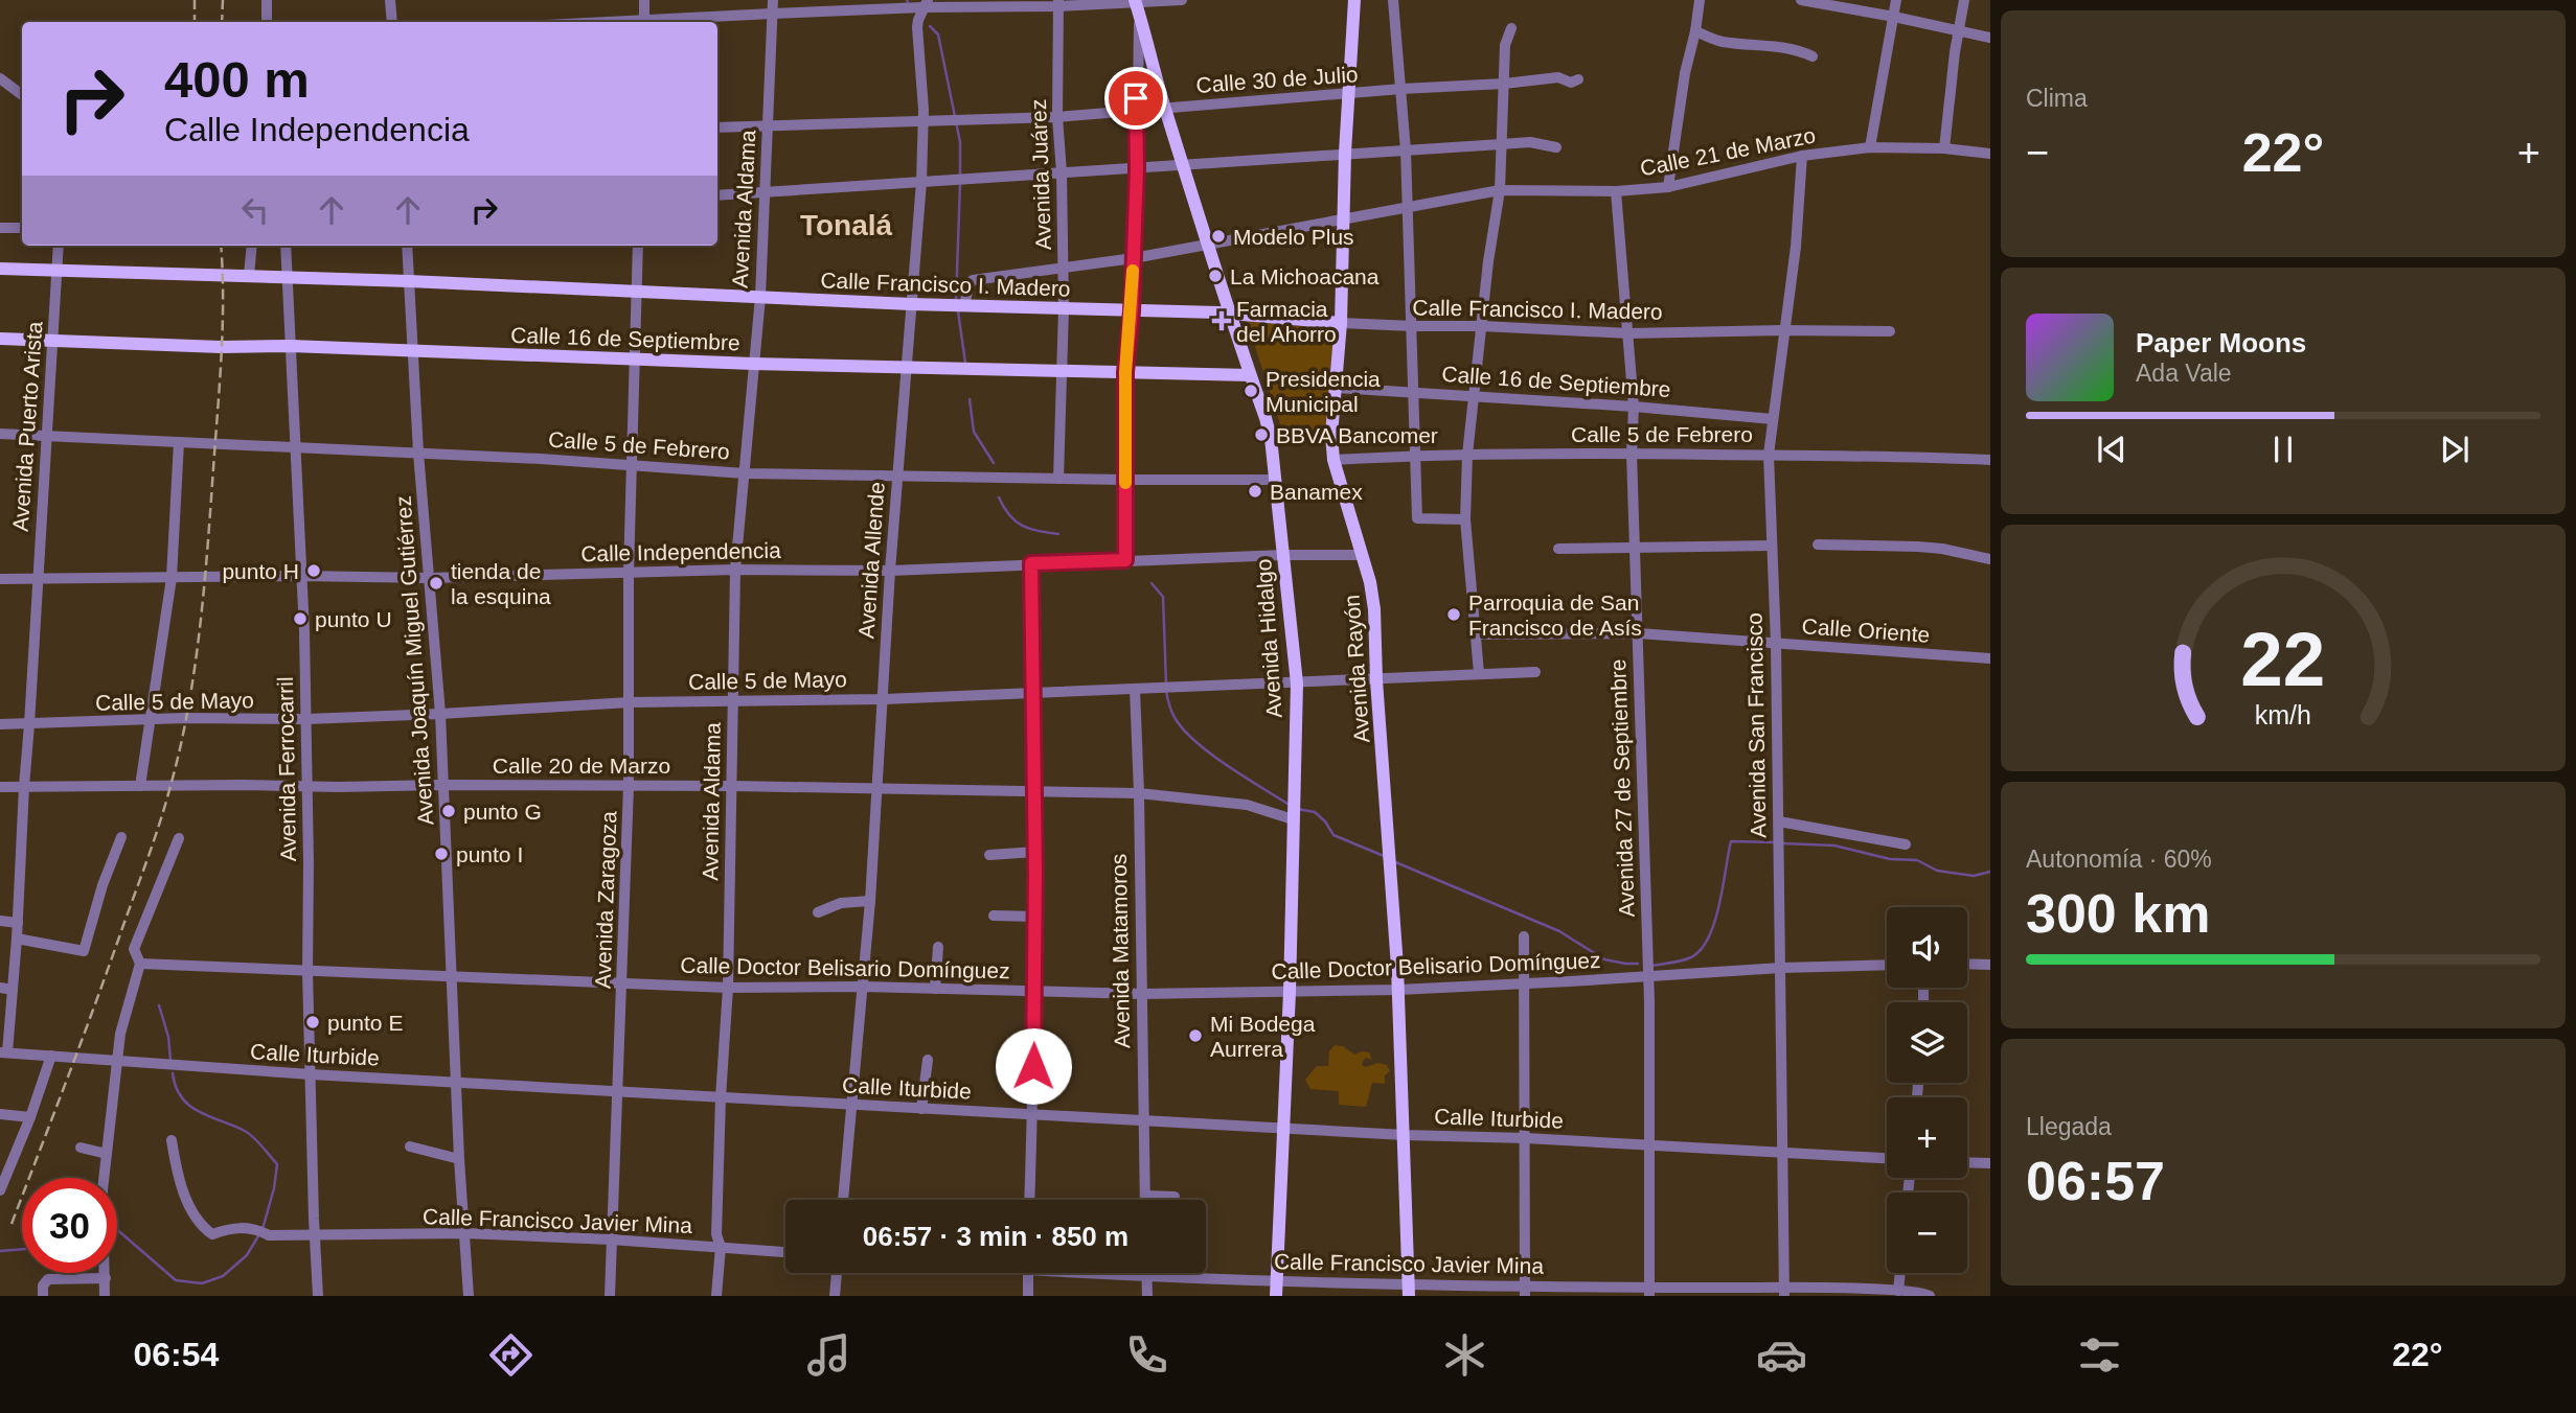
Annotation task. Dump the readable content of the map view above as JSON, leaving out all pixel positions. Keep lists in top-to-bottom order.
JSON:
{
  "streets": {
    "main road": [
      "Calle Francisco I. Madero",
      "Calle 16 de Septiembre",
      "Avenida Hidalgo",
      "Avenida Rayón"
    ],
    "street": [
      "Calle 30 de Julio",
      "Calle 21 de Marzo",
      "Avenida Juárez",
      "Avenida Aldama",
      "Avenida Puerto Arista",
      "Calle 5 de Febrero",
      "Calle Independencia",
      "Avenida Allende",
      "Calle Oriente",
      "Avenida Joaquín Miguel Gutiérrez",
      "Calle 5 de Mayo",
      "Avenida San Francisco",
      "Calle 20 de Marzo",
      "Avenida Ferrocarril",
      "Avenida 27 de Septiembre",
      "Avenida Zaragoza",
      "Avenida Matamoros",
      "Calle Doctor Belisario Domínguez",
      "Calle Iturbide",
      "Calle Francisco Javier Mina"
    ]
  },
  "crossings": [
    ["Calle 30 de Julio", "Avenida Juárez"],
    ["Calle 30 de Julio", "Avenida Aldama"],
    ["Calle 30 de Julio", "Avenida Allende"],
    ["Calle 30 de Julio", "Avenida Hidalgo"],
    ["Calle 30 de Julio", "Avenida Rayón"],
    ["Calle 21 de Marzo", "Avenida Rayón"],
    ["Calle 21 de Marzo", "Avenida San Francisco"],
    ["Calle 21 de Marzo", "Avenida 27 de Septiembre"],
    ["Avenida Juárez", "Calle Francisco I. Madero"],
    ["Avenida Juárez", "Calle 16 de Septiembre"],
    ["Avenida Juárez", "Calle 5 de Febrero"],
    ["Avenida Aldama", "Calle Francisco I. Madero"],
    ["Avenida Aldama", "Calle 16 de Septiembre"],
    ["Avenida Aldama", "Calle 5 de Febrero"],
    ["Avenida Aldama", "Calle Independencia"],
    ["Avenida Aldama", "Calle 5 de Mayo"],
    ["Avenida Aldama", "Calle 20 de Marzo"],
    ["Avenida Aldama", "Calle Doctor Belisario Domínguez"],
    ["Avenida Aldama", "Calle Iturbide"],
    ["Avenida Aldama", "Calle Francisco Javier Mina"],
    ["Calle Francisco I. Madero", "Avenida Puerto Arista"],
    ["Calle Francisco I. Madero", "Avenida Allende"],
    ["Calle Francisco I. Madero", "Avenida Hidalgo"],
    ["Calle Francisco I. Madero", "Avenida Joaquín Miguel Gutiérrez"],
    ["Calle Francisco I. Madero", "Avenida Rayón"],
    ["Calle Francisco I. Madero", "Avenida San Francisco"],
    ["Calle Francisco I. Madero", "Avenida Ferrocarril"],
    ["Calle Francisco I. Madero", "Avenida 27 de Septiembre"],
    ["Calle Francisco I. Madero", "Avenida Zaragoza"],
    ["Calle 16 de Septiembre", "Avenida Puerto Arista"],
    ["Calle 16 de Septiembre", "Avenida Allende"],
    ["Calle 16 de Septiembre", "Avenida Hidalgo"],
    ["Calle 16 de Septiembre", "Avenida Joaquín Miguel Gutiérrez"],
    ["Calle 16 de Septiembre", "Avenida Rayón"],
    ["Calle 16 de Septiembre", "Avenida San Francisco"],
    ["Calle 16 de Septiembre", "Avenida Ferrocarril"],
    ["Calle 16 de Septiembre", "Avenida 27 de Septiembre"],
    ["Calle 16 de Septiembre", "Avenida Zaragoza"],
    ["Avenida Puerto Arista", "Calle 5 de Febrero"],
    ["Avenida Puerto Arista", "Calle Independencia"],
    ["Avenida Puerto Arista", "Calle 5 de Mayo"],
    ["Avenida Puerto Arista", "Calle 20 de Marzo"],
    ["Avenida Puerto Arista", "Calle Iturbide"],
    ["Calle 5 de Febrero", "Avenida Allende"],
    ["Calle 5 de Febrero", "Avenida Hidalgo"],
    ["Calle 5 de Febrero", "Avenida Joaquín Miguel Gutiérrez"],
    ["Calle 5 de Febrero", "Avenida Rayón"],
    ["Calle 5 de Febrero", "Avenida San Francisco"],
    ["Calle 5 de Febrero", "Avenida Ferrocarril"],
    ["Calle 5 de Febrero", "Avenida 27 de Septiembre"],
    ["Calle 5 de Febrero", "Avenida Zaragoza"],
    ["Calle Independencia", "Avenida Allende"],
    ["Calle Independencia", "Avenida Hidalgo"],
    ["Calle Independencia", "Avenida Joaquín Miguel Gutiérrez"],
    ["Calle Independencia", "Avenida Rayón"],
    ["Calle Independencia", "Avenida Ferrocarril"],
    ["Calle Independencia", "Avenida Zaragoza"],
    ["Avenida Allende", "Calle 5 de Mayo"],
    ["Avenida Allende", "Calle 20 de Marzo"],
    ["Avenida Allende", "Calle Doctor Belisario Domínguez"],
    ["Avenida Allende", "Calle Iturbide"],
    ["Calle Oriente", "Avenida San Francisco"],
    ["Calle Oriente", "Avenida 27 de Septiembre"],
    ["Avenida Hidalgo", "Calle 5 de Mayo"],
    ["Avenida Hidalgo", "Calle 20 de Marzo"],
    ["Avenida Hidalgo", "Calle Doctor Belisario Domínguez"],
    ["Avenida Hidalgo", "Calle Iturbide"],
    ["Avenida Hidalgo", "Calle Francisco Javier Mina"],
    ["Avenida Joaquín Miguel Gutiérrez", "Calle 5 de Mayo"],
    ["Avenida Joaquín Miguel Gutiérrez", "Calle 20 de Marzo"],
    ["Avenida Joaquín Miguel Gutiérrez", "Calle Doctor Belisario Domínguez"],
    ["Avenida Joaquín Miguel Gutiérrez", "Calle Iturbide"],
    ["Avenida Joaquín Miguel Gutiérrez", "Calle Francisco Javier Mina"],
    ["Avenida Rayón", "Calle 5 de Mayo"],
    ["Avenida Rayón", "Calle Doctor Belisario Domínguez"],
    ["Avenida Rayón", "Calle Iturbide"],
    ["Avenida Rayón", "Calle Francisco Javier Mina"],
    ["Calle 5 de Mayo", "Avenida Ferrocarril"],
    ["Calle 5 de Mayo", "Avenida Zaragoza"],
    ["Calle 5 de Mayo", "Avenida Matamoros"],
    ["Avenida San Francisco", "Calle Doctor Belisario Domínguez"],
    ["Avenida San Francisco", "Calle Iturbide"],
    ["Avenida San Francisco", "Calle Francisco Javier Mina"],
    ["Calle 20 de Marzo", "Avenida Ferrocarril"],
    ["Calle 20 de Marzo", "Avenida Zaragoza"],
    ["Calle 20 de Marzo", "Avenida Matamoros"],
    ["Avenida Ferrocarril", "Calle Doctor Belisario Domínguez"],
    ["Avenida Ferrocarril", "Calle Iturbide"],
    ["Avenida Ferrocarril", "Calle Francisco Javier Mina"],
    ["Avenida 27 de Septiembre", "Calle Doctor Belisario Domínguez"],
    ["Avenida 27 de Septiembre", "Calle Iturbide"],
    ["Avenida 27 de Septiembre", "Calle Francisco Javier Mina"],
    ["Avenida Zaragoza", "Calle Doctor Belisario Domínguez"],
    ["Avenida Zaragoza", "Calle Iturbide"],
    ["Avenida Zaragoza", "Calle Francisco Javier Mina"],
    ["Avenida Matamoros", "Calle Doctor Belisario Domínguez"],
    ["Avenida Matamoros", "Calle Iturbide"]
  ],
  "districts": ["Tonalá"],
  "places": {
    "other": [
      "Modelo Plus",
      "La Michoacana",
      "Presidencia Municipal",
      "BBVA Bancomer",
      "Banamex",
      "punto H",
      "tienda de la esquina",
      "Parroquia de San Francisco de Asís",
      "punto U",
      "punto G",
      "punto I",
      "punto E",
      "Mi Bodega Aurrera"
    ],
    "health": ["Farmacia del Ahorro"]
  },
  "page": {
    "tile": [
      "Clima",
      ["Autonomía · 60%", "300 km"],
      ["Llegada", "06:57"]
    ],
    "turn": ["400 m", "Calle Independencia"],
    "heat": ["−", "22°", "+"],
    "song": ["Paper Moons", "Ada Vale"],
    "map_buttons": ["+", "−"],
    "limit": "30",
    "trip": "06:57 · 3 min · 850 m",
    "tabs": ["06:54", "22°"],
    "gauge": ["22", "km/h"]
  }
}
